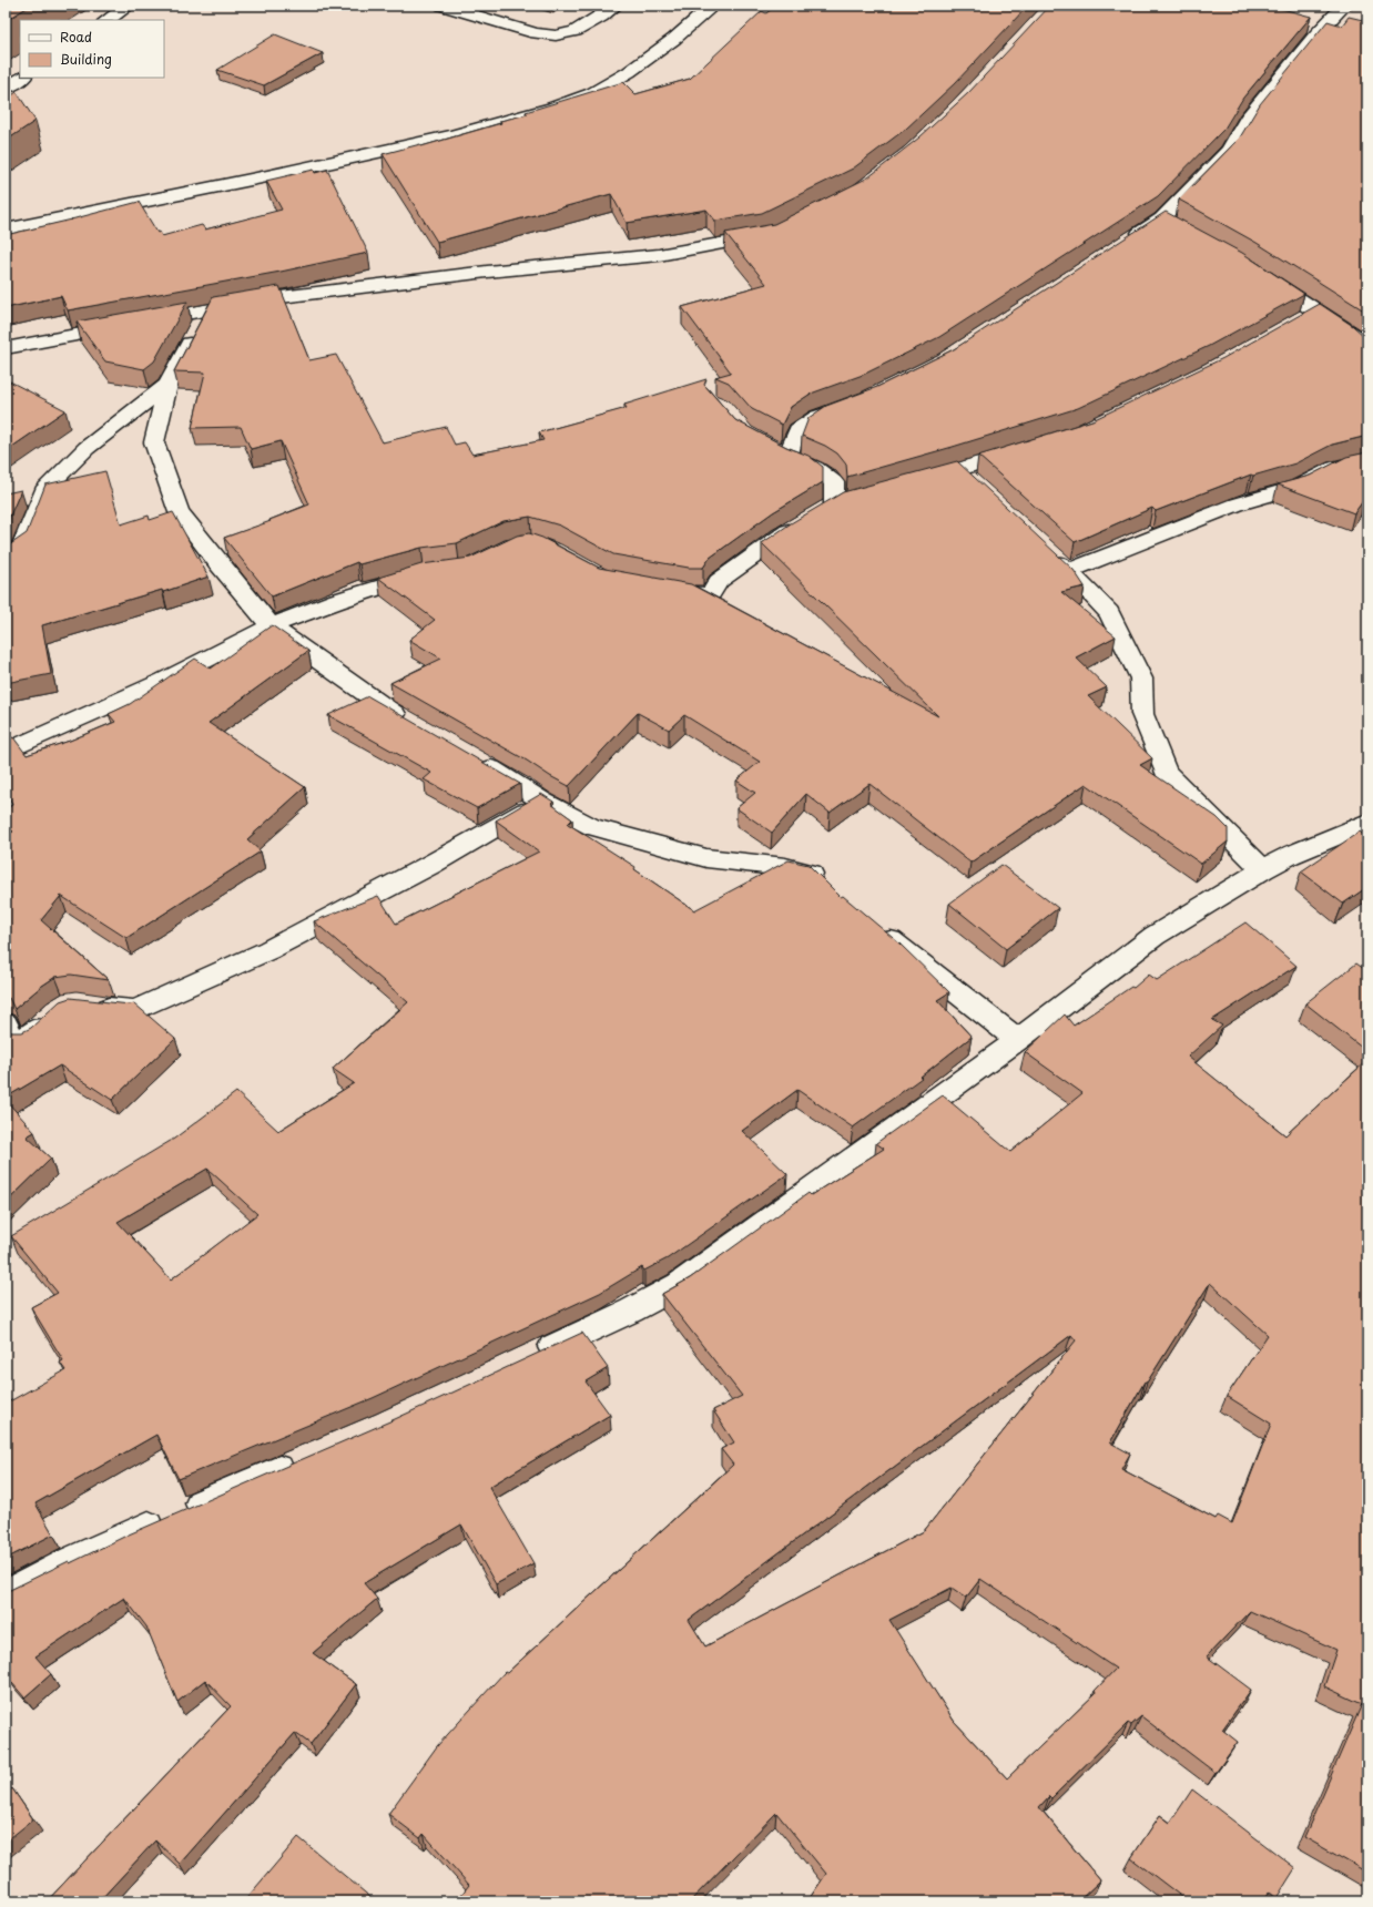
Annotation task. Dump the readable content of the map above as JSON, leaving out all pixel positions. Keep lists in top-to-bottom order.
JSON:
{
  "legend": ["Road", "Building"]
}
